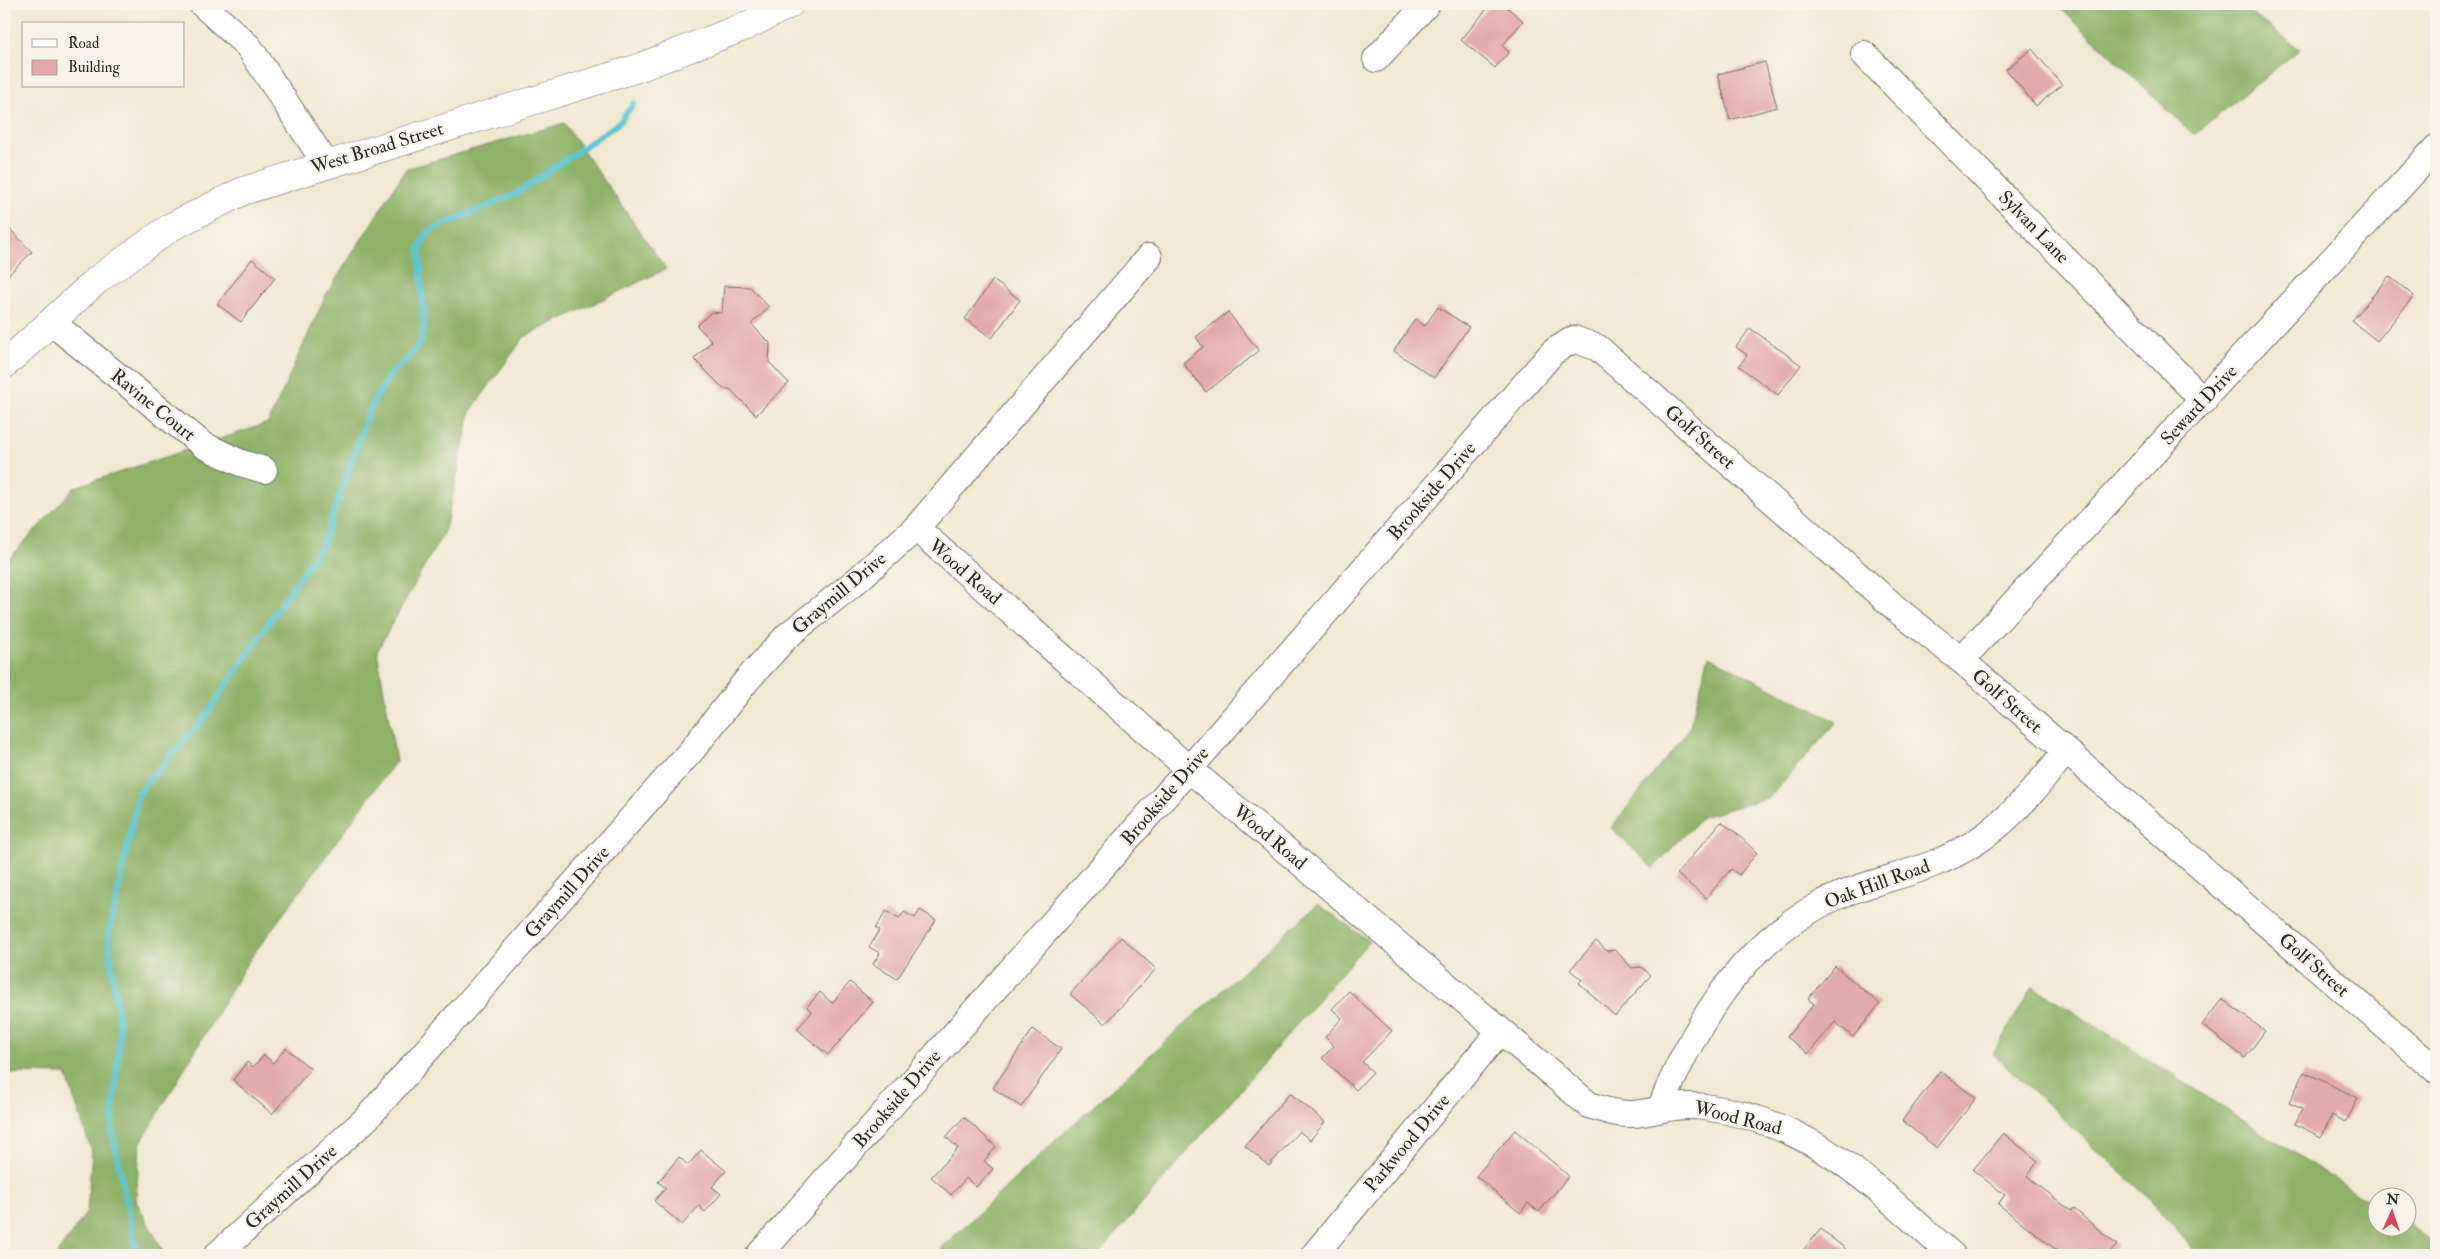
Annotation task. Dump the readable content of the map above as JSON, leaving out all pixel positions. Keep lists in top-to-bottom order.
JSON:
{
  "streets": {
    "street": [
      "West Broad Street",
      "Sylvan Lane",
      "Ravine Court",
      "Seward Drive",
      "Golf Street",
      "Brookside Drive",
      "Wood Road",
      "Graymill Drive",
      "Oak Hill Road",
      "Parkwood Drive"
    ]
  },
  "crossings": [
    ["West Broad Street", "Ravine Court"],
    ["Sylvan Lane", "Seward Drive"],
    ["Seward Drive", "Golf Street"],
    ["Golf Street", "Brookside Drive"],
    ["Golf Street", "Oak Hill Road"],
    ["Brookside Drive", "Wood Road"],
    ["Wood Road", "Graymill Drive"],
    ["Wood Road", "Oak Hill Road"],
    ["Wood Road", "Parkwood Drive"]
  ],
  "legend": ["Road", "Building"],
  "north": "top"
}
